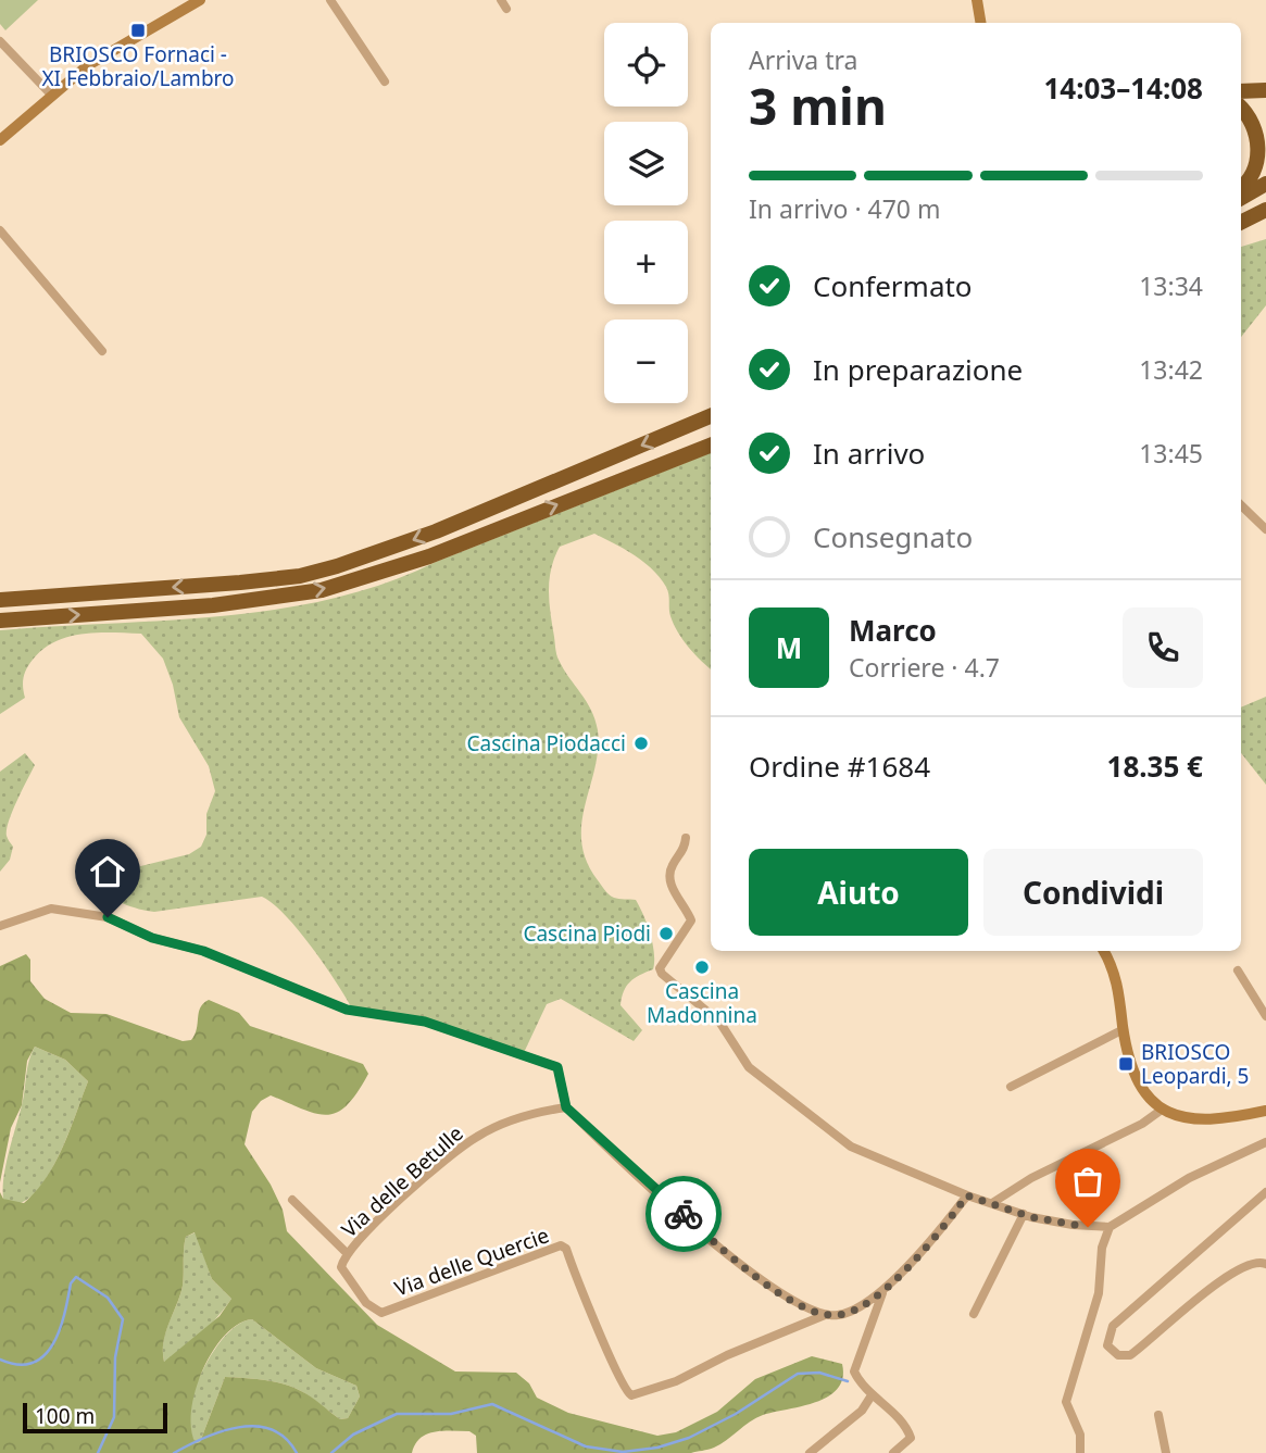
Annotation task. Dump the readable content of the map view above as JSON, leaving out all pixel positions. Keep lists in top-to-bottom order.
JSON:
{
  "streets": {
    "street": ["Via delle Betulle", "Via delle Quercie"]
  },
  "crossings": [
    ["Via delle Betulle", "Via delle Quercie"]
  ],
  "places": {
    "transit": ["BRIOSCO Fornaci - XI Febbraio/Lambro", "BRIOSCO Leopardi, 5"],
    "other": ["Cascina Piodacci", "Cascina Piodi", "Cascina Madonnina"]
  },
  "scale_bar": "100 m",
  "page": {
    "map_buttons": ["+", "−"],
    "heading": ["3 min", "Arriva tra", "14:03–14:08"],
    "panel": [
      "Marco",
      "Corriere · 4.7",
      "Ordine #1684",
      "18.35 €"
    ],
    "bar": "In arrivo · 470 m",
    "list": [
      ["Confermato", "13:34"],
      ["In preparazione", "13:42"],
      ["In arrivo", "13:45"],
      "Consegnato"
    ],
    "round": "M",
    "buttons": ["Aiuto", "Condividi"],
    "scale": "100 m"
  }
}
